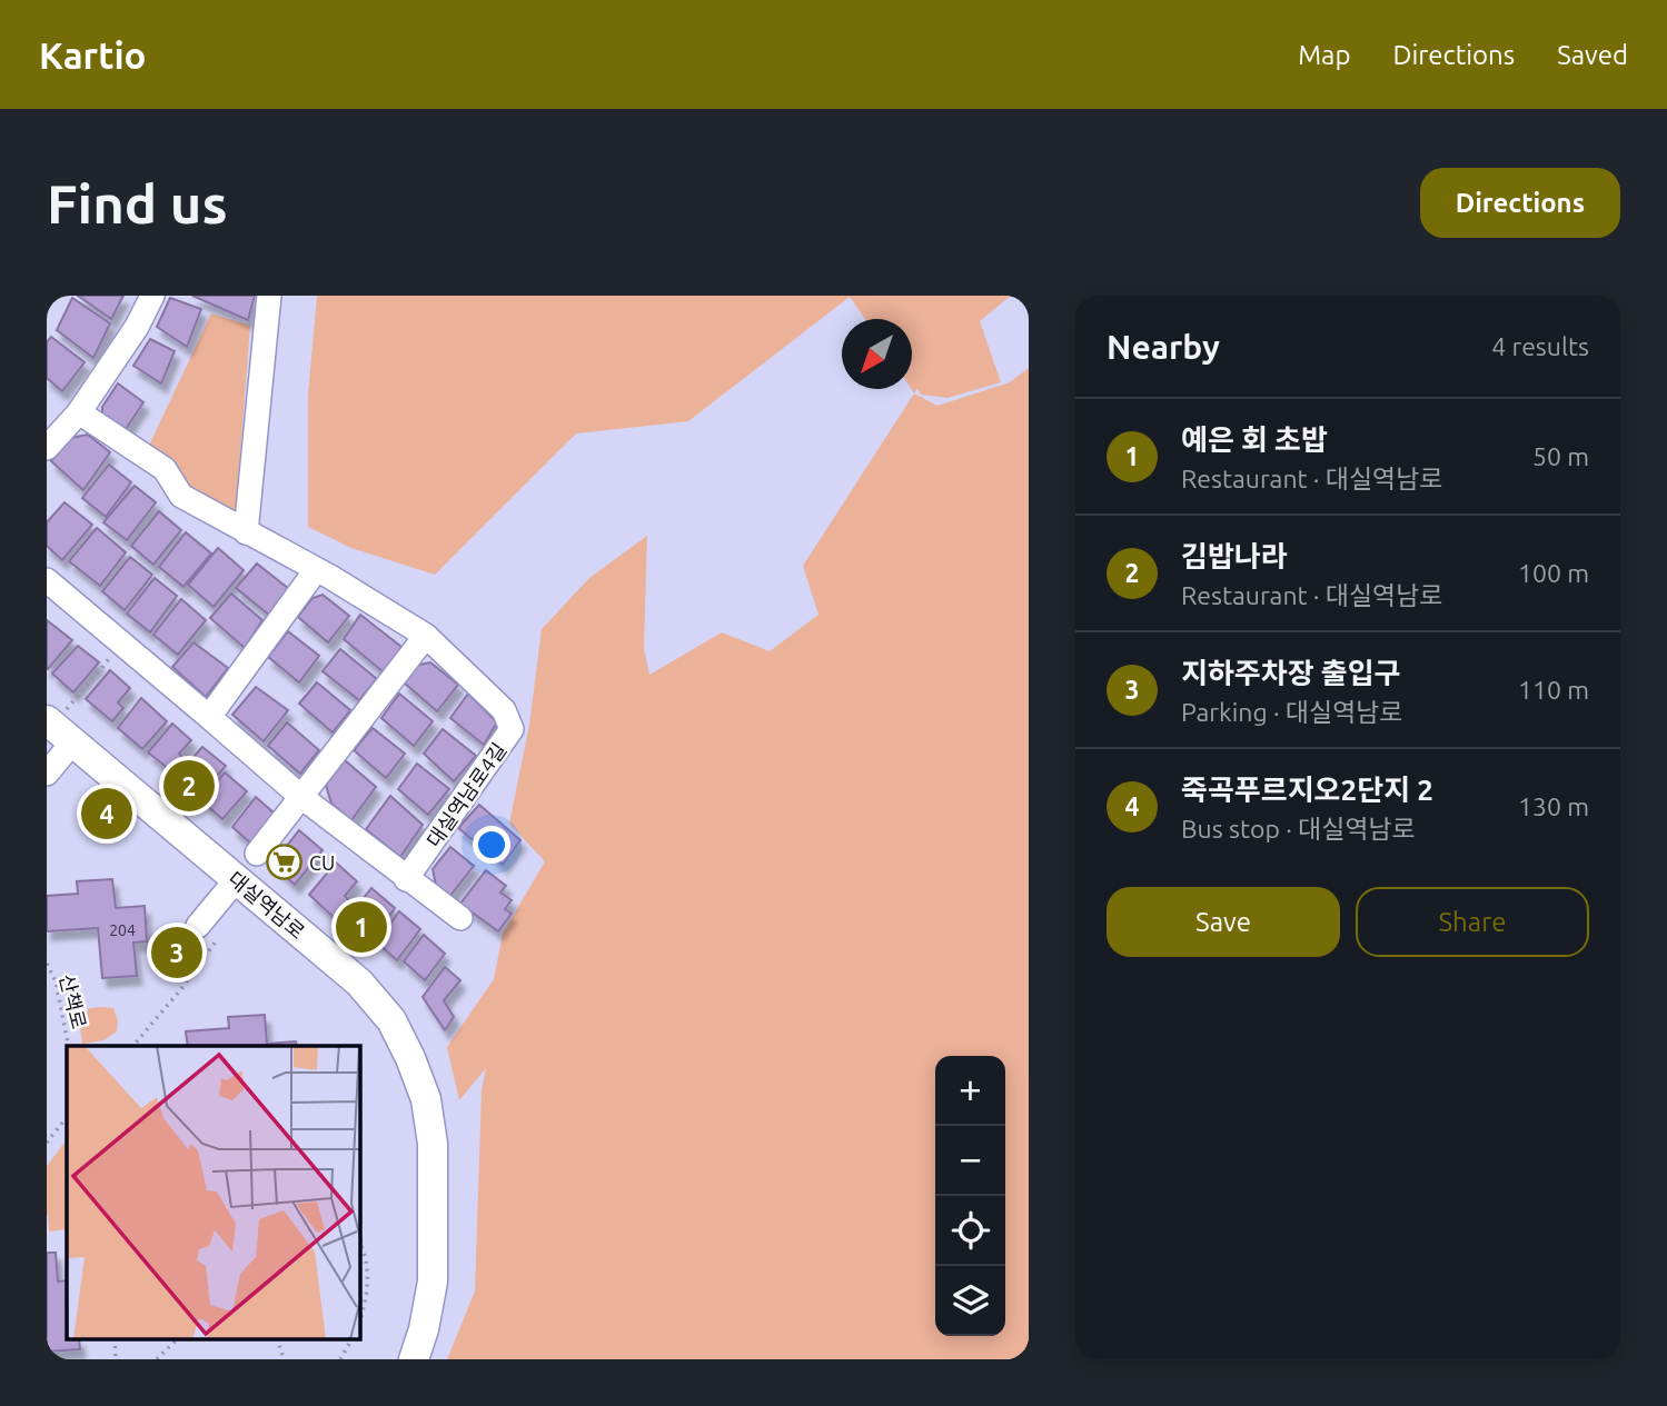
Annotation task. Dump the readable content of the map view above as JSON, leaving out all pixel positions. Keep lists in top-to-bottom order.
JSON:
{
  "streets": {
    "street": ["대실역남로4길", "대실역남로"],
    "path": ["산책로"]
  },
  "places": {
    "supermarket": ["CU"]
  },
  "house_numbers": ["204"],
  "north": "bottom left",
  "page": {
    "header": "Kartio",
    "nav": ["Map", "Directions", "Saved"],
    "buttons": [
      "Directions",
      ["Save", "Share"]
    ],
    "title": "Find us",
    "heading": ["Nearby", "4 results"],
    "list": [
      {
        "mark": "1",
        "name": "예은 회 초밥",
        "note": "Restaurant · 대실역남로",
        "value": "50 m"
      },
      {
        "mark": "2",
        "name": "김밥나라",
        "note": "Restaurant · 대실역남로",
        "value": "100 m"
      },
      {
        "mark": "3",
        "name": "지하주차장 출입구",
        "note": "Parking · 대실역남로",
        "value": "110 m"
      },
      {
        "mark": "4",
        "name": "죽곡푸르지오2단지 2",
        "note": "Bus stop · 대실역남로",
        "value": "130 m"
      }
    ],
    "pins": [
      "2",
      "4",
      "1",
      "3"
    ],
    "map_buttons": ["+", "−"]
  }
}
